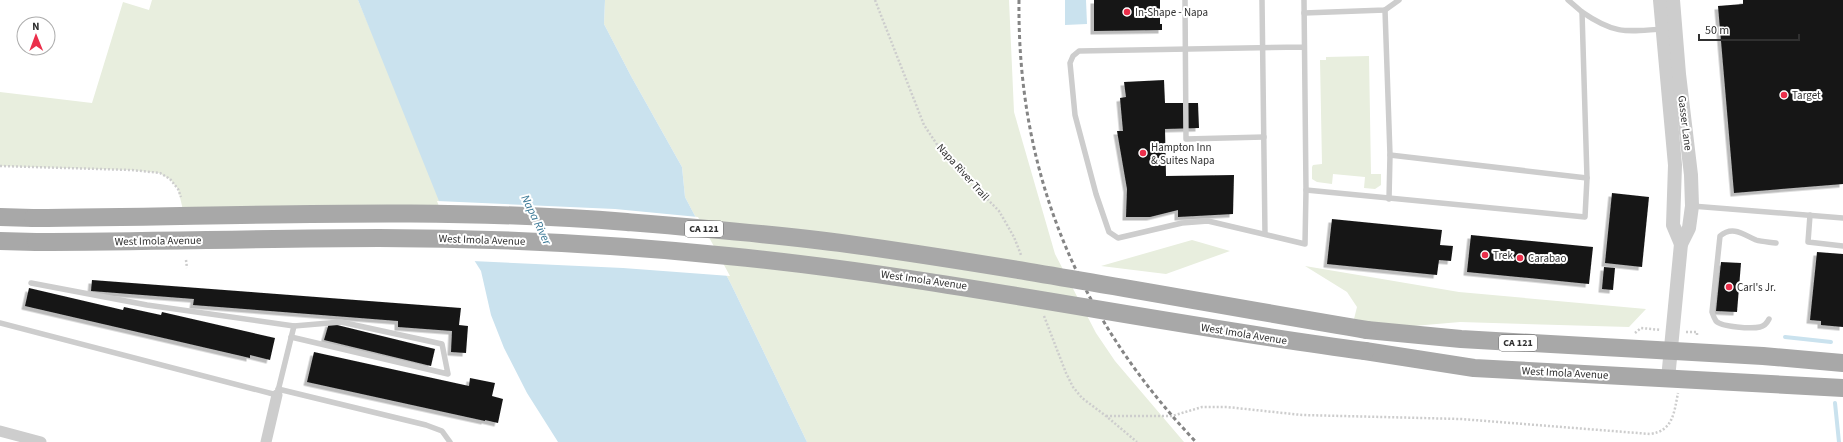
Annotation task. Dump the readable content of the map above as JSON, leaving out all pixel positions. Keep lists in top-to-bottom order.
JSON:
{
  "streets": {
    "main road": ["CA 121", "West Imola Avenue"],
    "street": ["Gasser Lane"],
    "path": ["Napa River Trail"]
  },
  "crossings": [
    ["Gasser Lane", "CA 121"],
    ["Gasser Lane", "West Imola Avenue"]
  ],
  "water": ["Napa River"],
  "places": [
    "In-Shape - Napa",
    "Target",
    "Hampton Inn & Suites Napa",
    "Trek",
    "Carabao",
    "Carl's Jr."
  ],
  "scale_bar": "50 m",
  "north": "top"
}
